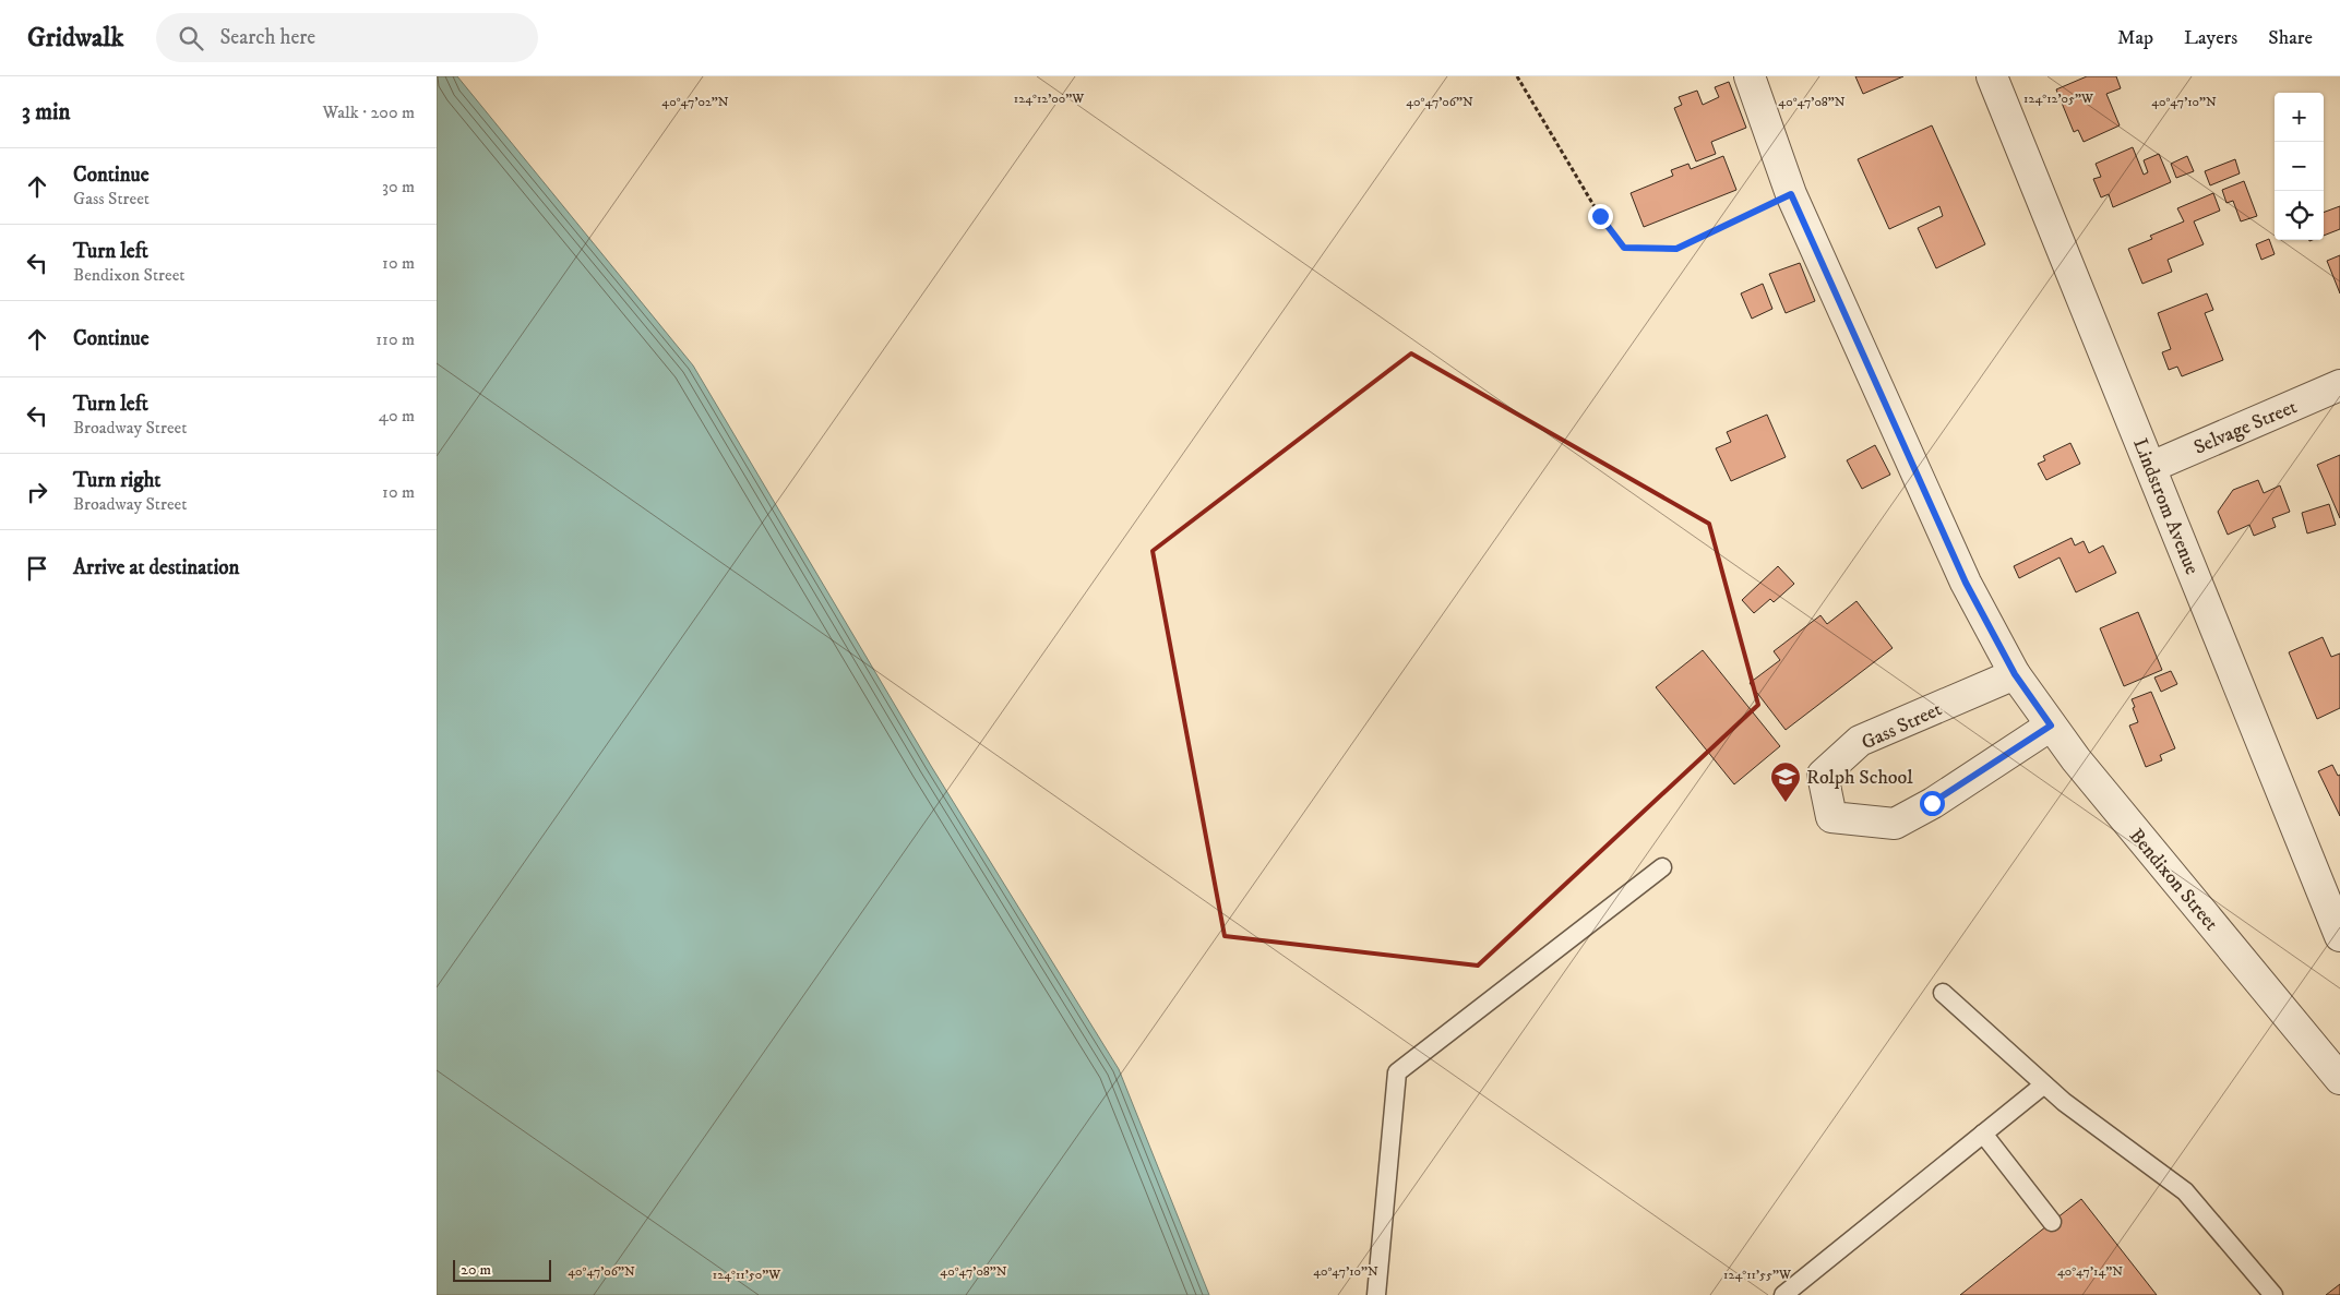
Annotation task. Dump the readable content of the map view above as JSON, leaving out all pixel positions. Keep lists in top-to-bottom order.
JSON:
{
  "streets": {
    "street": [
      "Selvage Street",
      "Lindstrom Avenue",
      "Gass Street",
      "Bendixon Street"
    ]
  },
  "crossings": [
    ["Selvage Street", "Lindstrom Avenue"],
    ["Gass Street", "Bendixon Street"]
  ],
  "places": {
    "school or university": ["Rolph School"]
  },
  "scale_bar": "20 m",
  "page": {
    "header": "Gridwalk",
    "search": "Search here",
    "nav": ["Map", "Layers", "Share"],
    "heading": ["3 min", "Walk · 200 m"],
    "map_buttons": ["+", "−"],
    "list": [
      ["Continue", "Gass Street", "30 m"],
      ["Turn left", "Bendixon Street", "10 m"],
      ["Continue", "110 m"],
      ["Turn left", "Broadway Street", "40 m"],
      ["Turn right", "Broadway Street", "10 m"],
      "Arrive at destination"
    ],
    "scale": "20 m"
  },
  "coordinates": [
    "124°12'00\"W",
    "124°12'05\"W",
    "40°47'02\"N",
    "40°47'06\"N",
    "40°47'08\"N",
    "40°47'10\"N",
    "40°47'14\"N",
    "124°11'50\"W",
    "124°11'55\"W"
  ]
}
